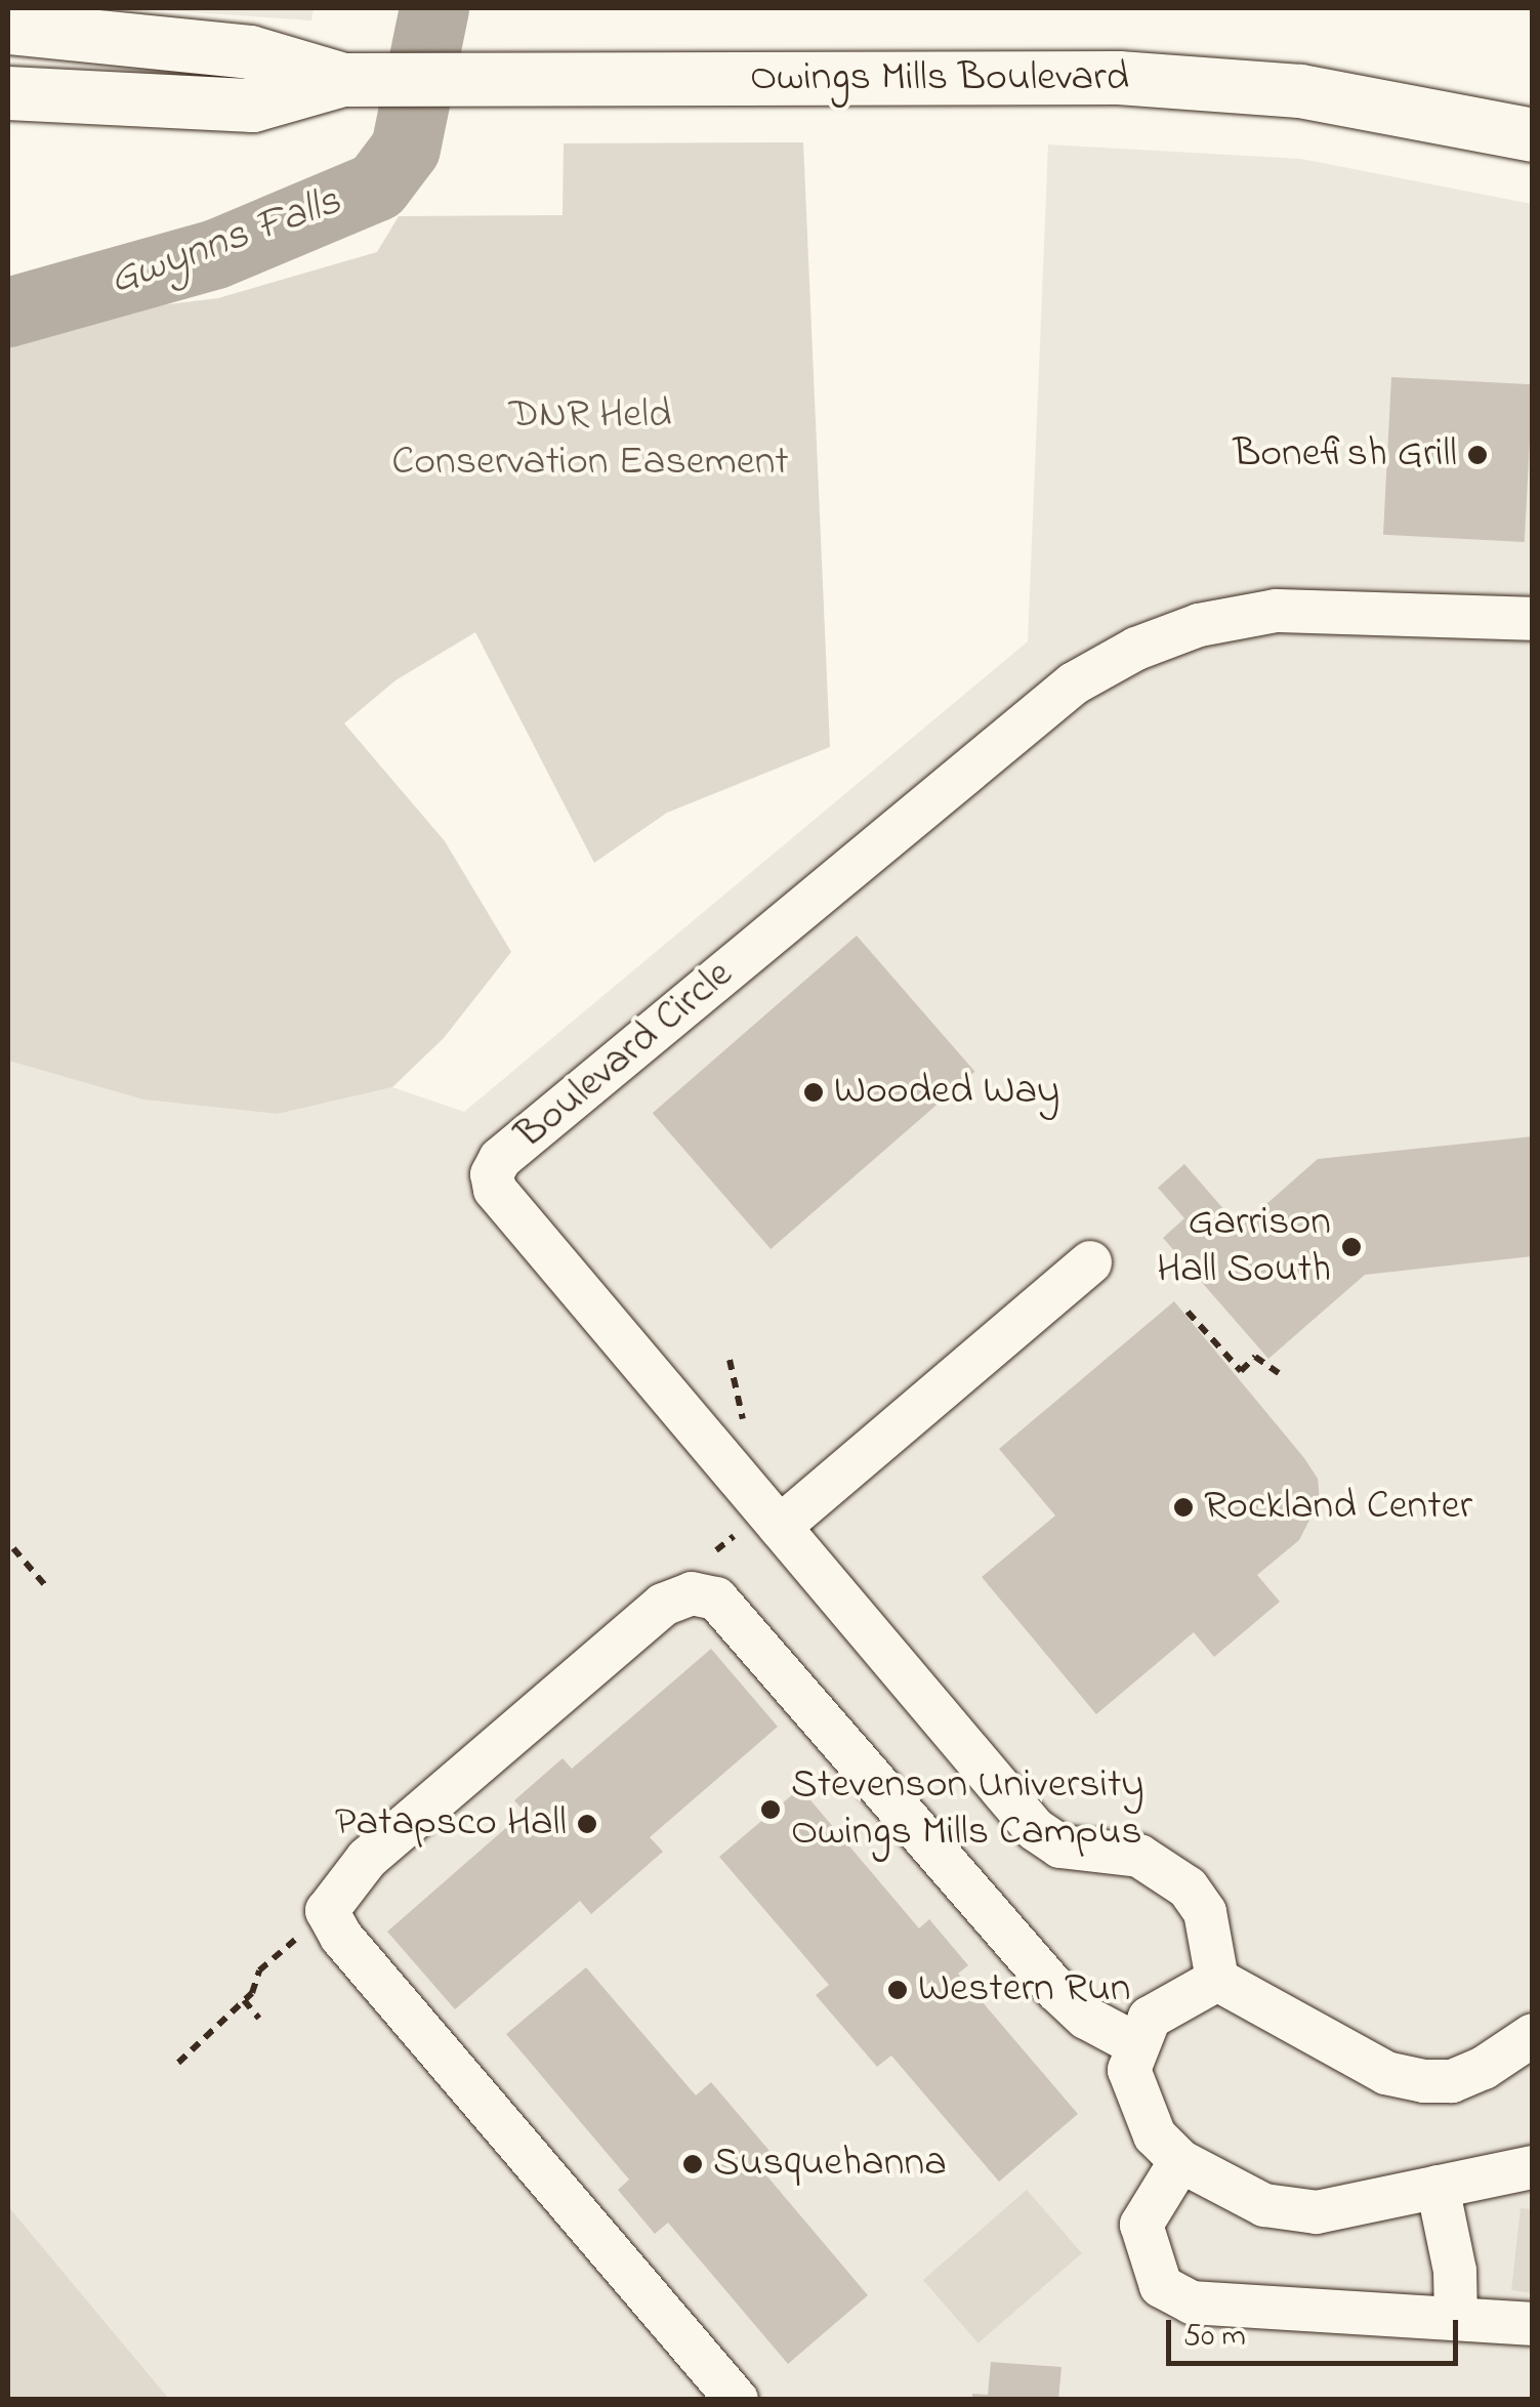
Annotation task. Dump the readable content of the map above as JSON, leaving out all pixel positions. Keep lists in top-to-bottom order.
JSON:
{
  "streets": {
    "main road": ["Owings Mills Boulevard"],
    "street": ["Boulevard Circle"]
  },
  "water": ["Gwynns Falls"],
  "parks": ["DNR Held Conservation Easement"],
  "places": [
    "Bonefish Grill",
    "Wooded Way",
    "Garrison Hall South",
    "Rockland Center",
    "Stevenson University Owings Mills Campus",
    "Patapsco Hall",
    "Western Run",
    "Susquehanna"
  ],
  "scale_bar": "50 m"
}
